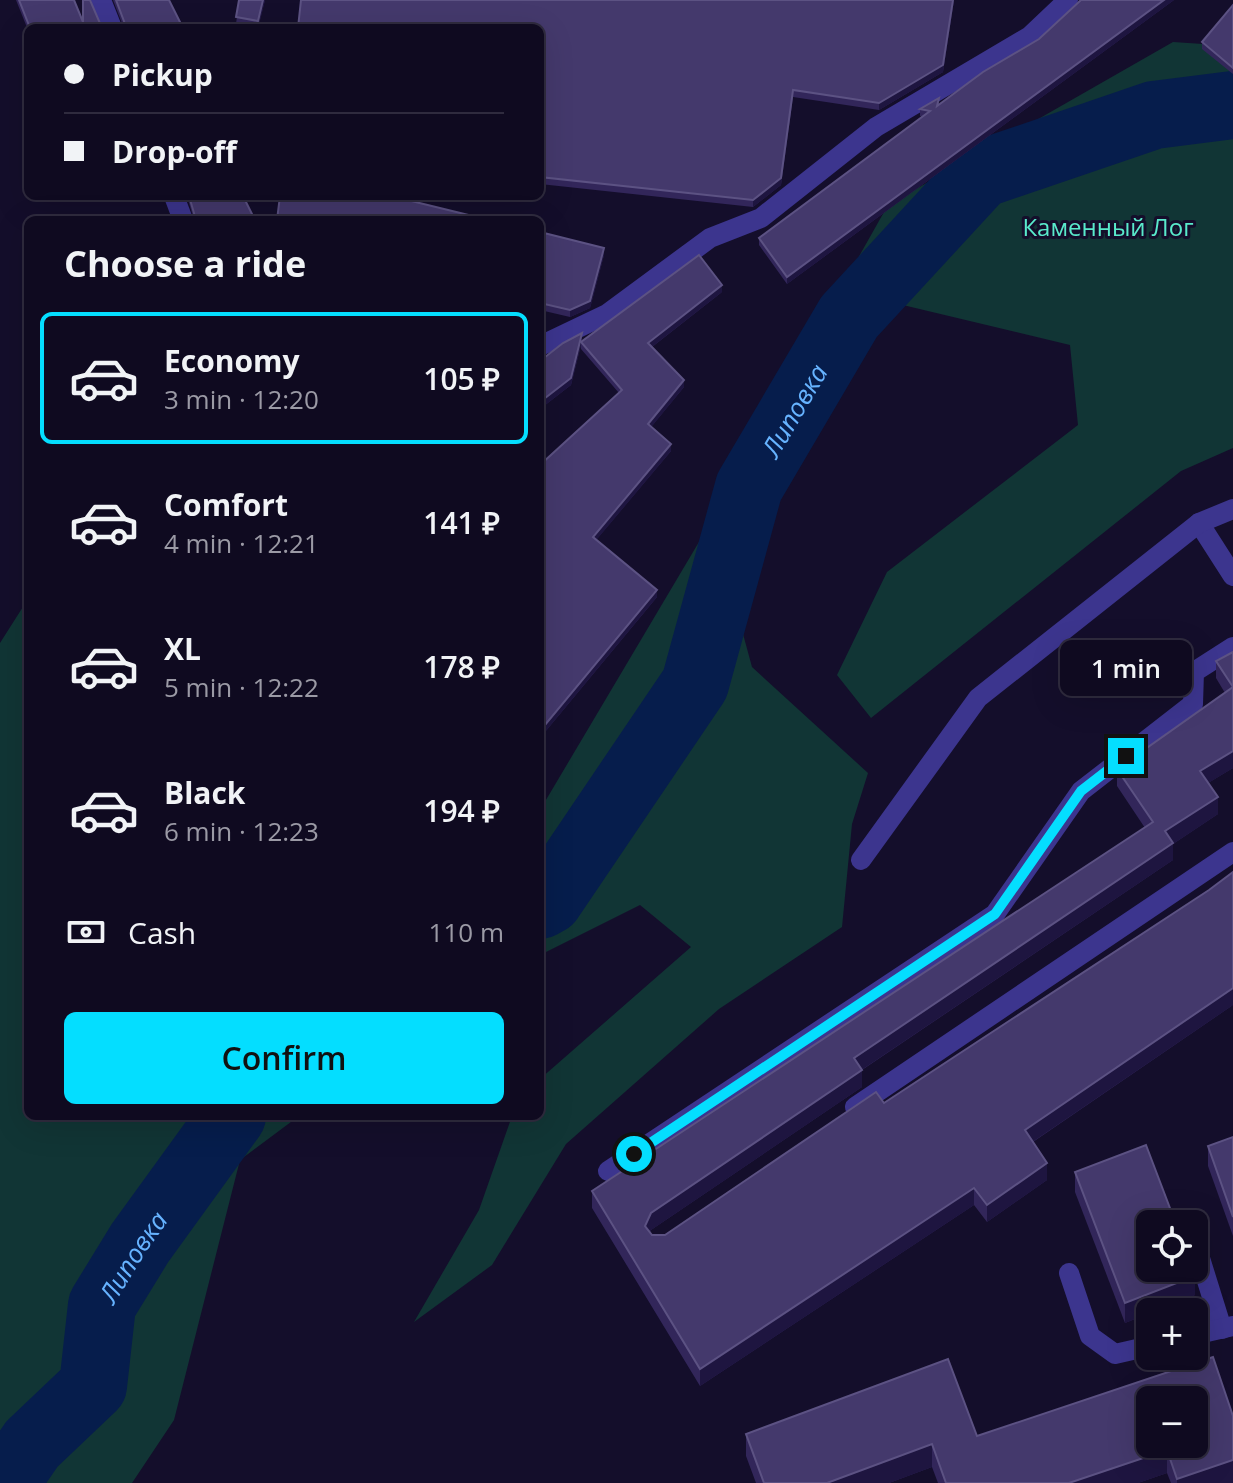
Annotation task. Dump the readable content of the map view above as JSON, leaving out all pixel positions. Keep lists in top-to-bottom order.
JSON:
{
  "water": ["Липовка"],
  "parks": ["Каменный Лог"],
  "page": {
    "banner": ["Pickup", "Drop-off"],
    "heading": "Choose a ride",
    "list": [
      {
        "name": "Economy",
        "note": "3 min · 12:20",
        "value": "105 ₽"
      },
      {
        "name": "Comfort",
        "note": "4 min · 12:21",
        "value": "141 ₽"
      },
      {
        "name": "XL",
        "note": "5 min · 12:22",
        "value": "178 ₽"
      },
      {
        "name": "Black",
        "note": "6 min · 12:23",
        "value": "194 ₽"
      }
    ],
    "bubble": "1 min",
    "pay": ["Cash", "110 m"],
    "buttons": "Confirm",
    "map_buttons": ["+", "−"]
  }
}
